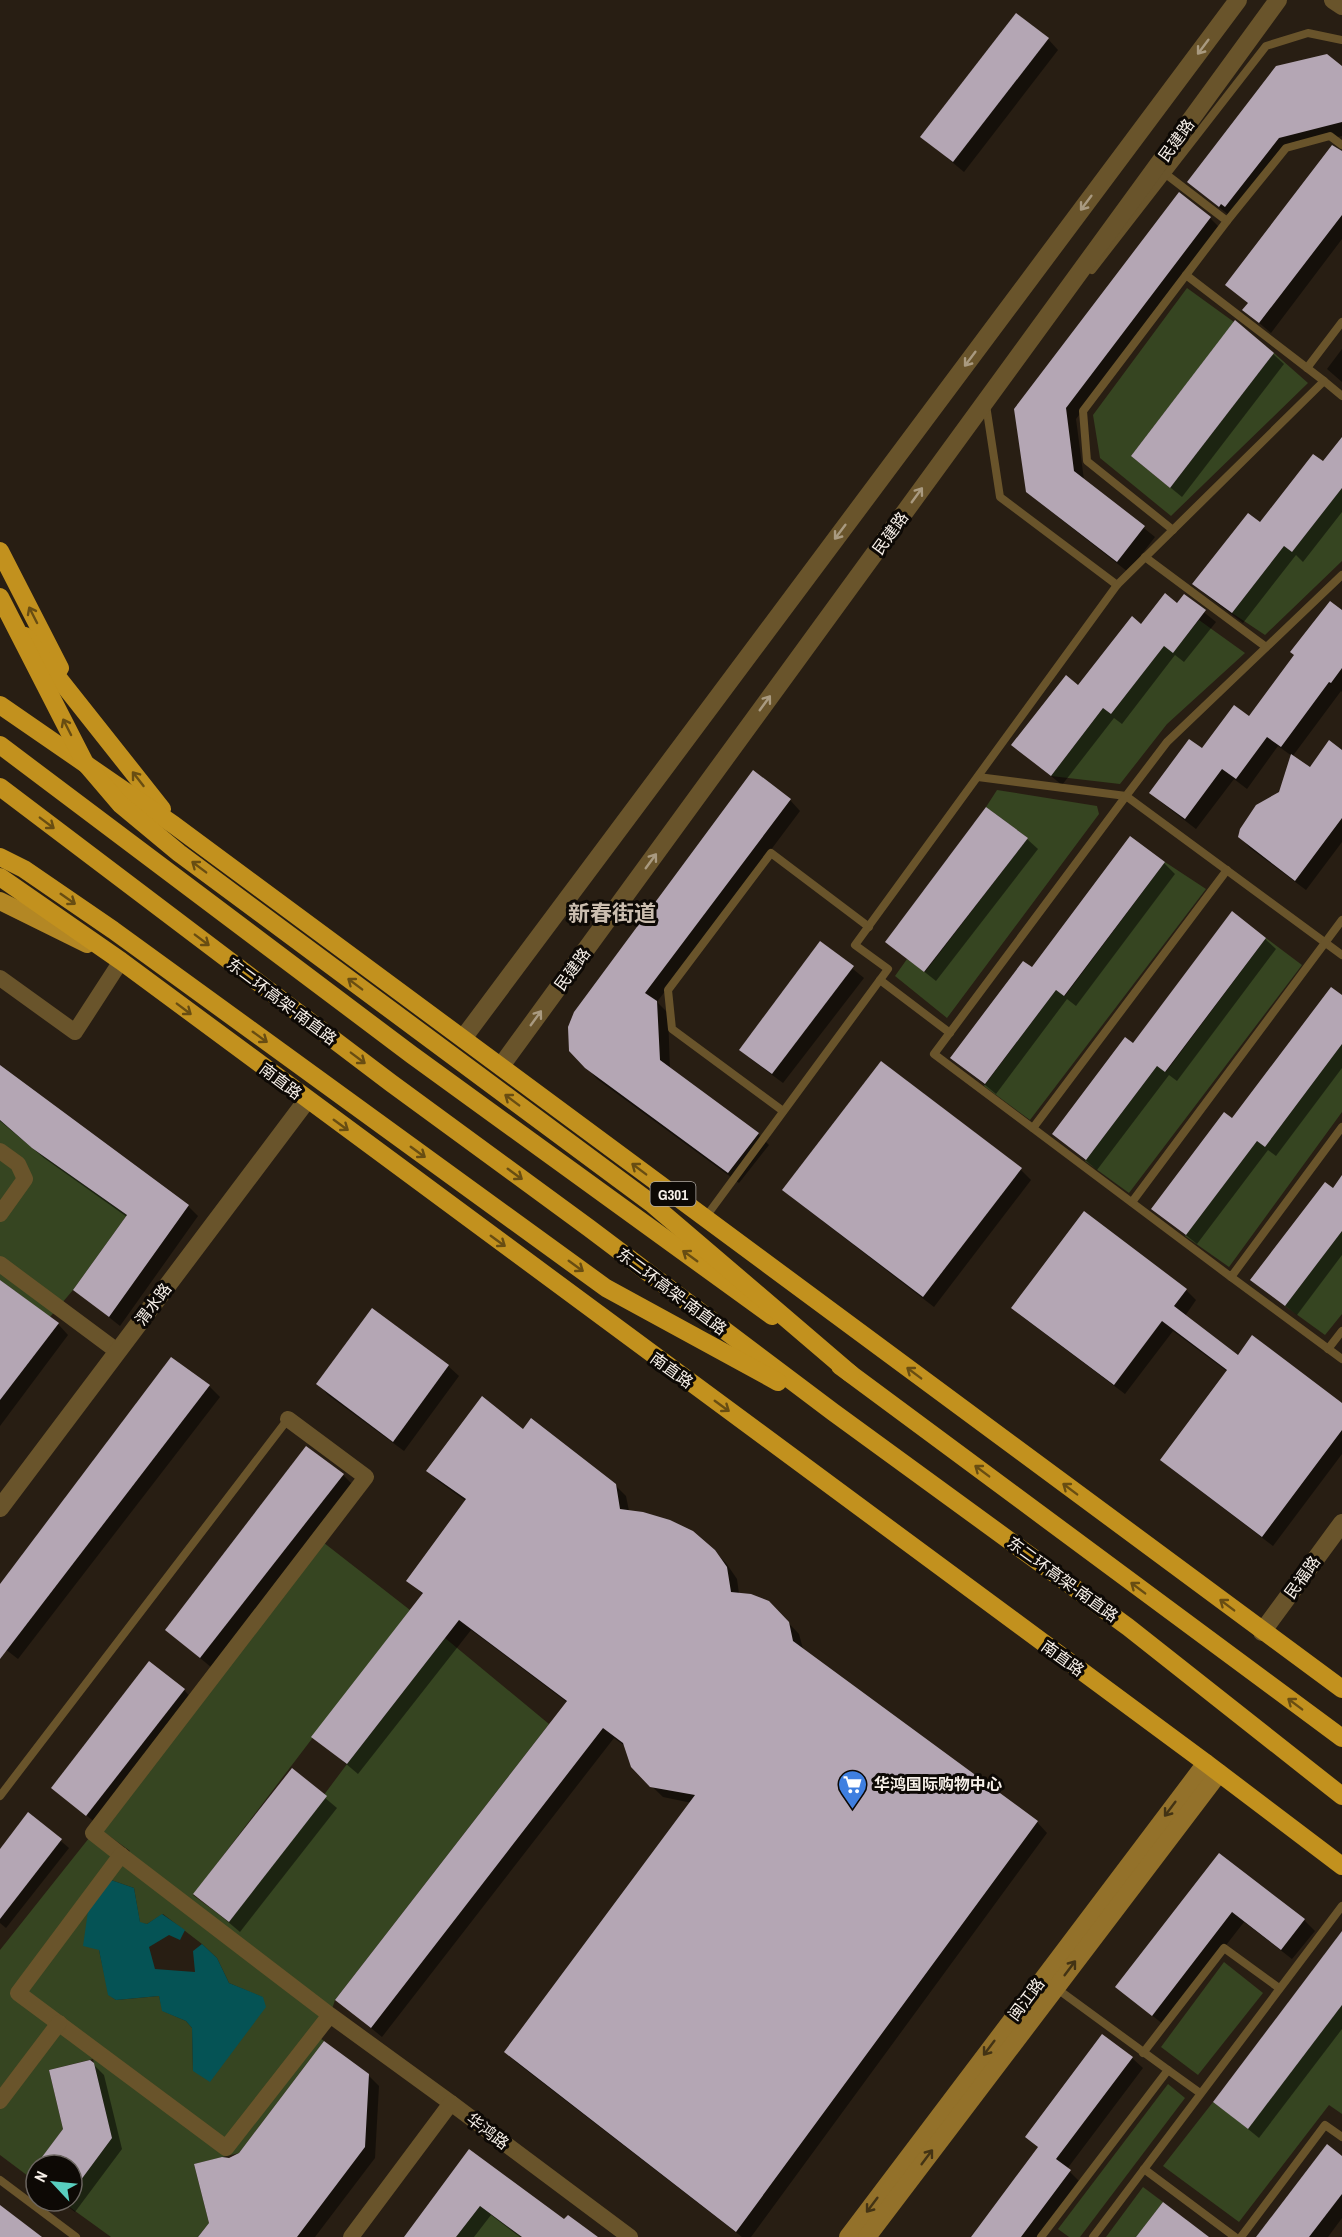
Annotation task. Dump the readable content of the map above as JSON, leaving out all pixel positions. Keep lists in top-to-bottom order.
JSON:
{
  "streets": {
    "highway": ["东二环高架-南直路", "南直路", "G301"],
    "main road": ["闽江路"],
    "street": [
      "民建路",
      "渭水路",
      "民福路",
      "华鸿路"
    ]
  },
  "crossings": [
    ["民建路", "G301"],
    ["南直路", "渭水路"],
    ["南直路", "闽江路"],
    ["G301", "民福路"]
  ],
  "districts": ["新春街道"],
  "places": {
    "supermarket": ["华鸿国际购物中心"]
  },
  "north": "top left"
}
